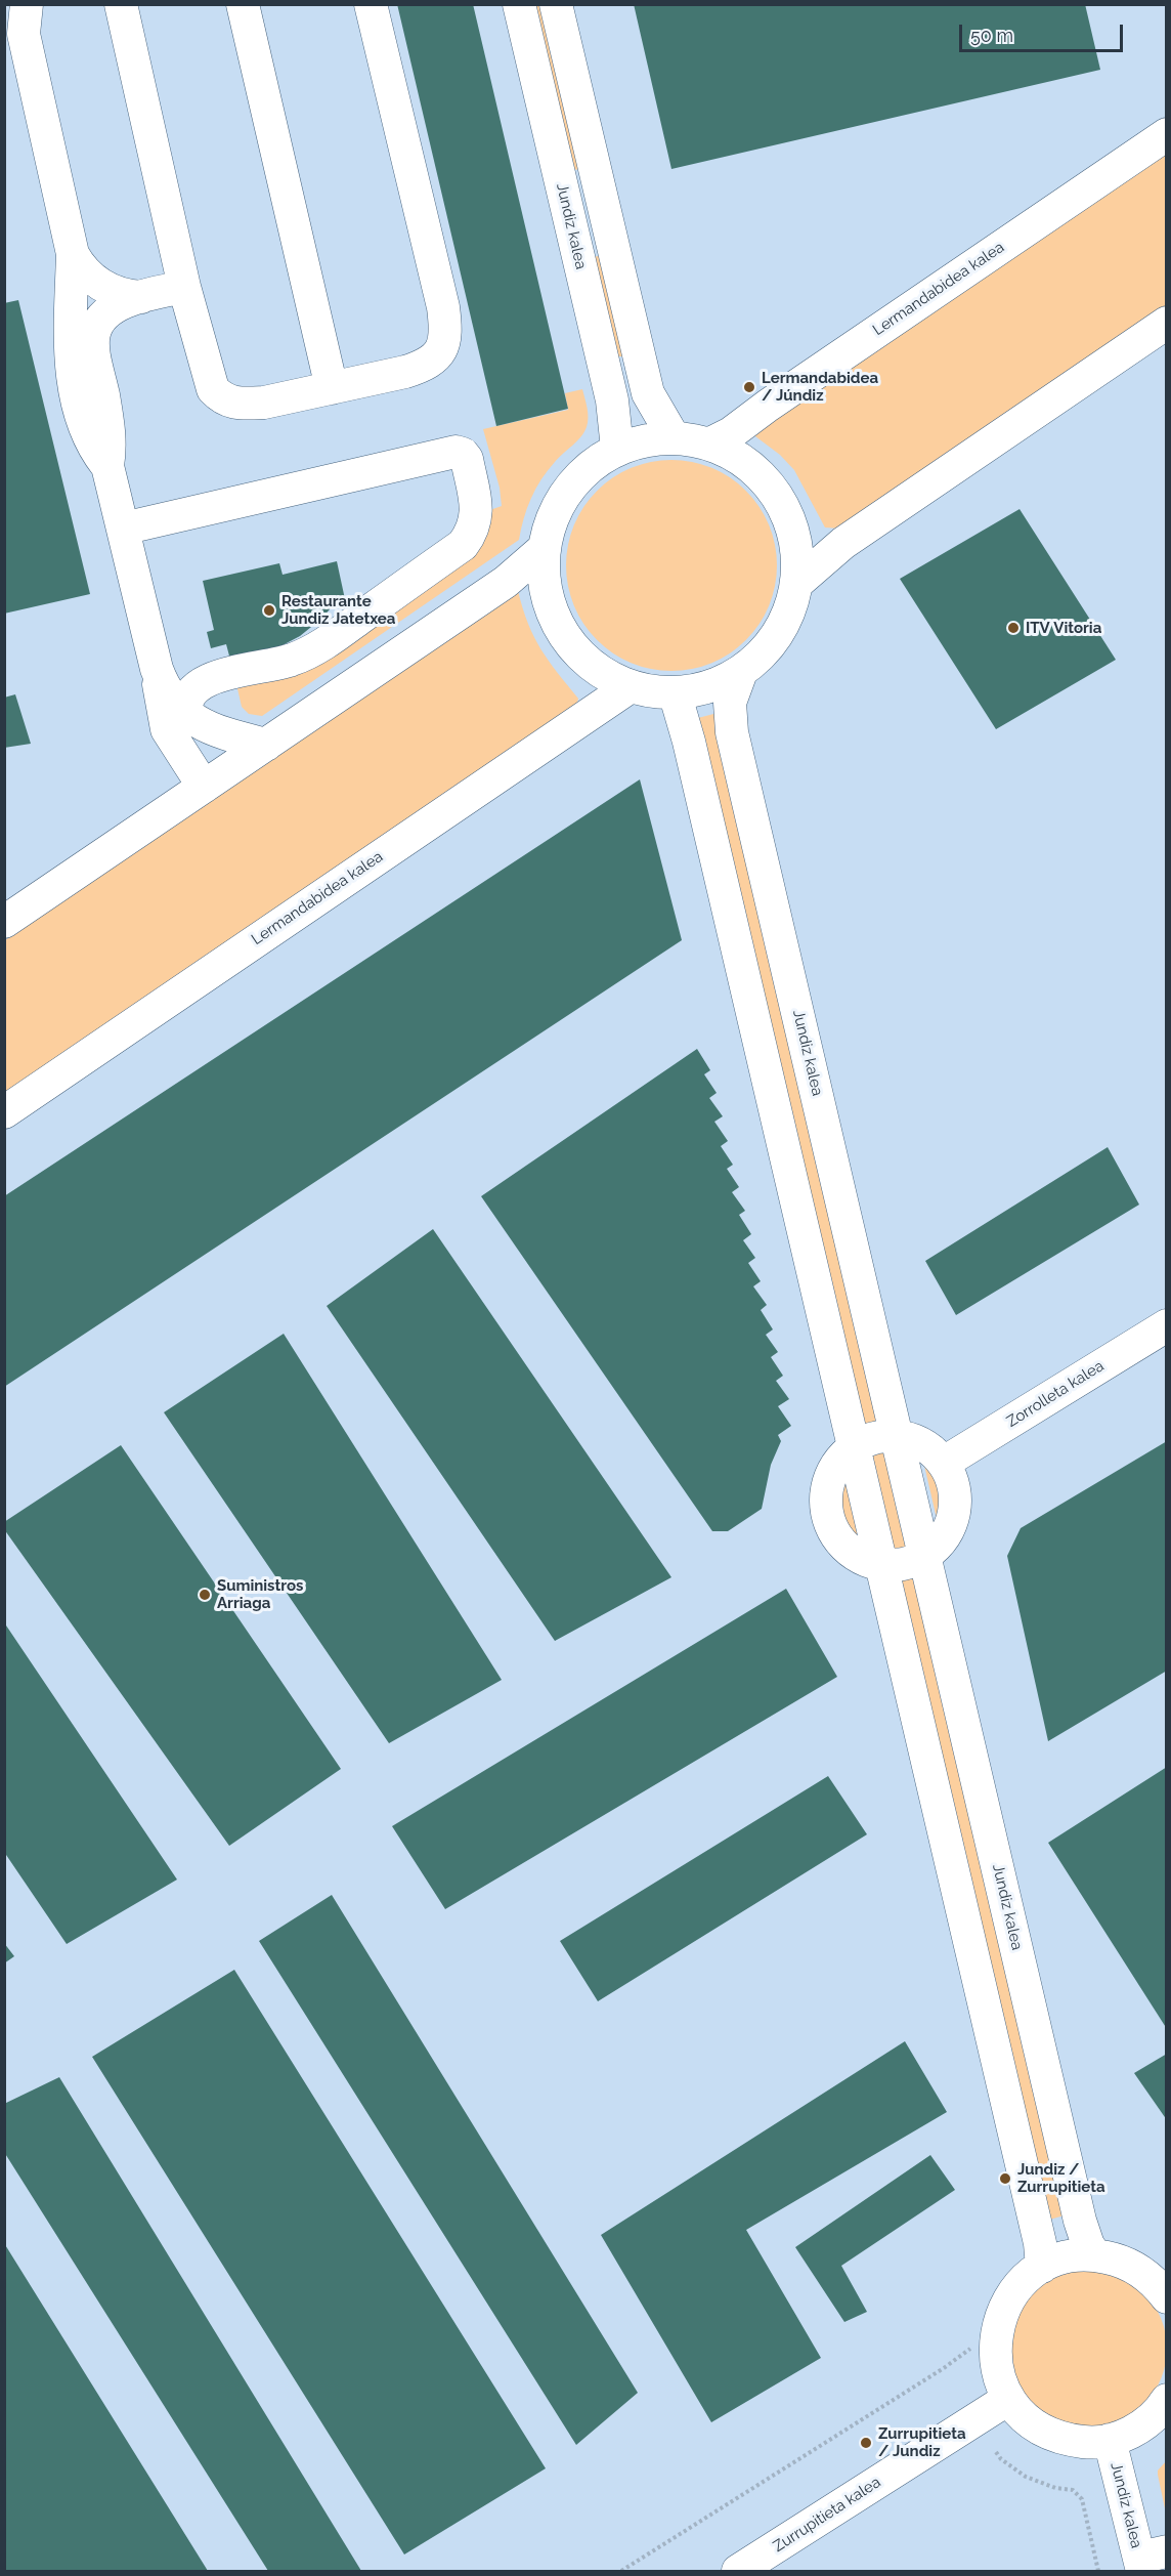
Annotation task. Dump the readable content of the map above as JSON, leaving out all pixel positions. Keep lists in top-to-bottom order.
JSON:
{
  "streets": {
    "street": [
      "Jundiz kalea",
      "Lermandabidea kalea",
      "Zorrolleta kalea",
      "Zurrupitieta kalea"
    ]
  },
  "places": [
    "Lermandabidea / Júndiz",
    "Restaurante Jundiz Jatetxea",
    "ITV Vitoria",
    "Suministros Arriaga",
    "Jundiz / Zurrupitieta",
    "Zurrupitieta / Jundiz"
  ],
  "scale_bar": "50 m"
}
